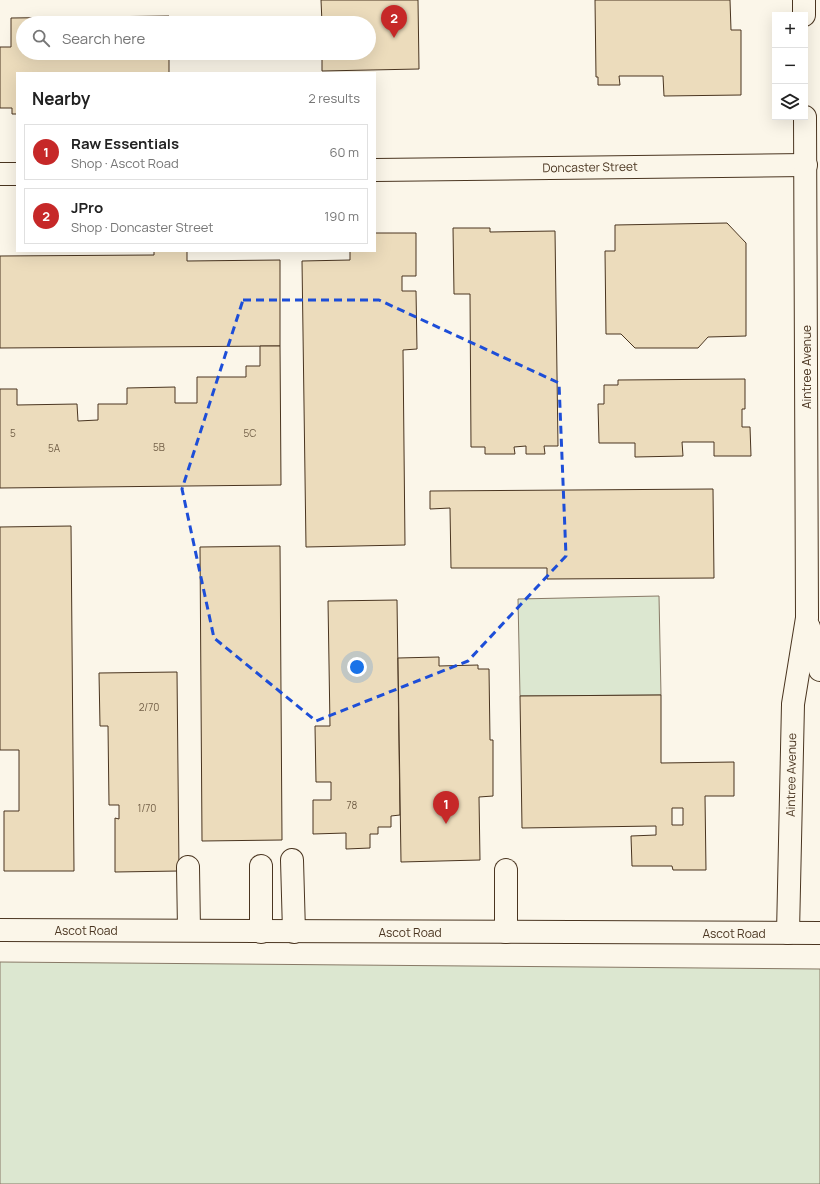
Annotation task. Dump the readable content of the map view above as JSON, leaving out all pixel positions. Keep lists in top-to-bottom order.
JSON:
{
  "streets": {
    "street": ["Doncaster Street", "Aintree Avenue", "Ascot Road"]
  },
  "crossings": [
    ["Doncaster Street", "Aintree Avenue"],
    ["Aintree Avenue", "Ascot Road"]
  ],
  "house_numbers": [
    "5",
    "5C",
    "5B",
    "5A",
    "2/70",
    "78",
    "1/70"
  ],
  "page": {
    "pins": ["2", "1"],
    "map_buttons": ["+", "−"],
    "search": "Search here",
    "heading": ["Nearby", "2 results"],
    "list": [
      {
        "mark": "1",
        "name": "Raw Essentials",
        "note": "Shop · Ascot Road",
        "value": "60 m"
      },
      {
        "mark": "2",
        "name": "JPro",
        "note": "Shop · Doncaster Street",
        "value": "190 m"
      }
    ]
  }
}
